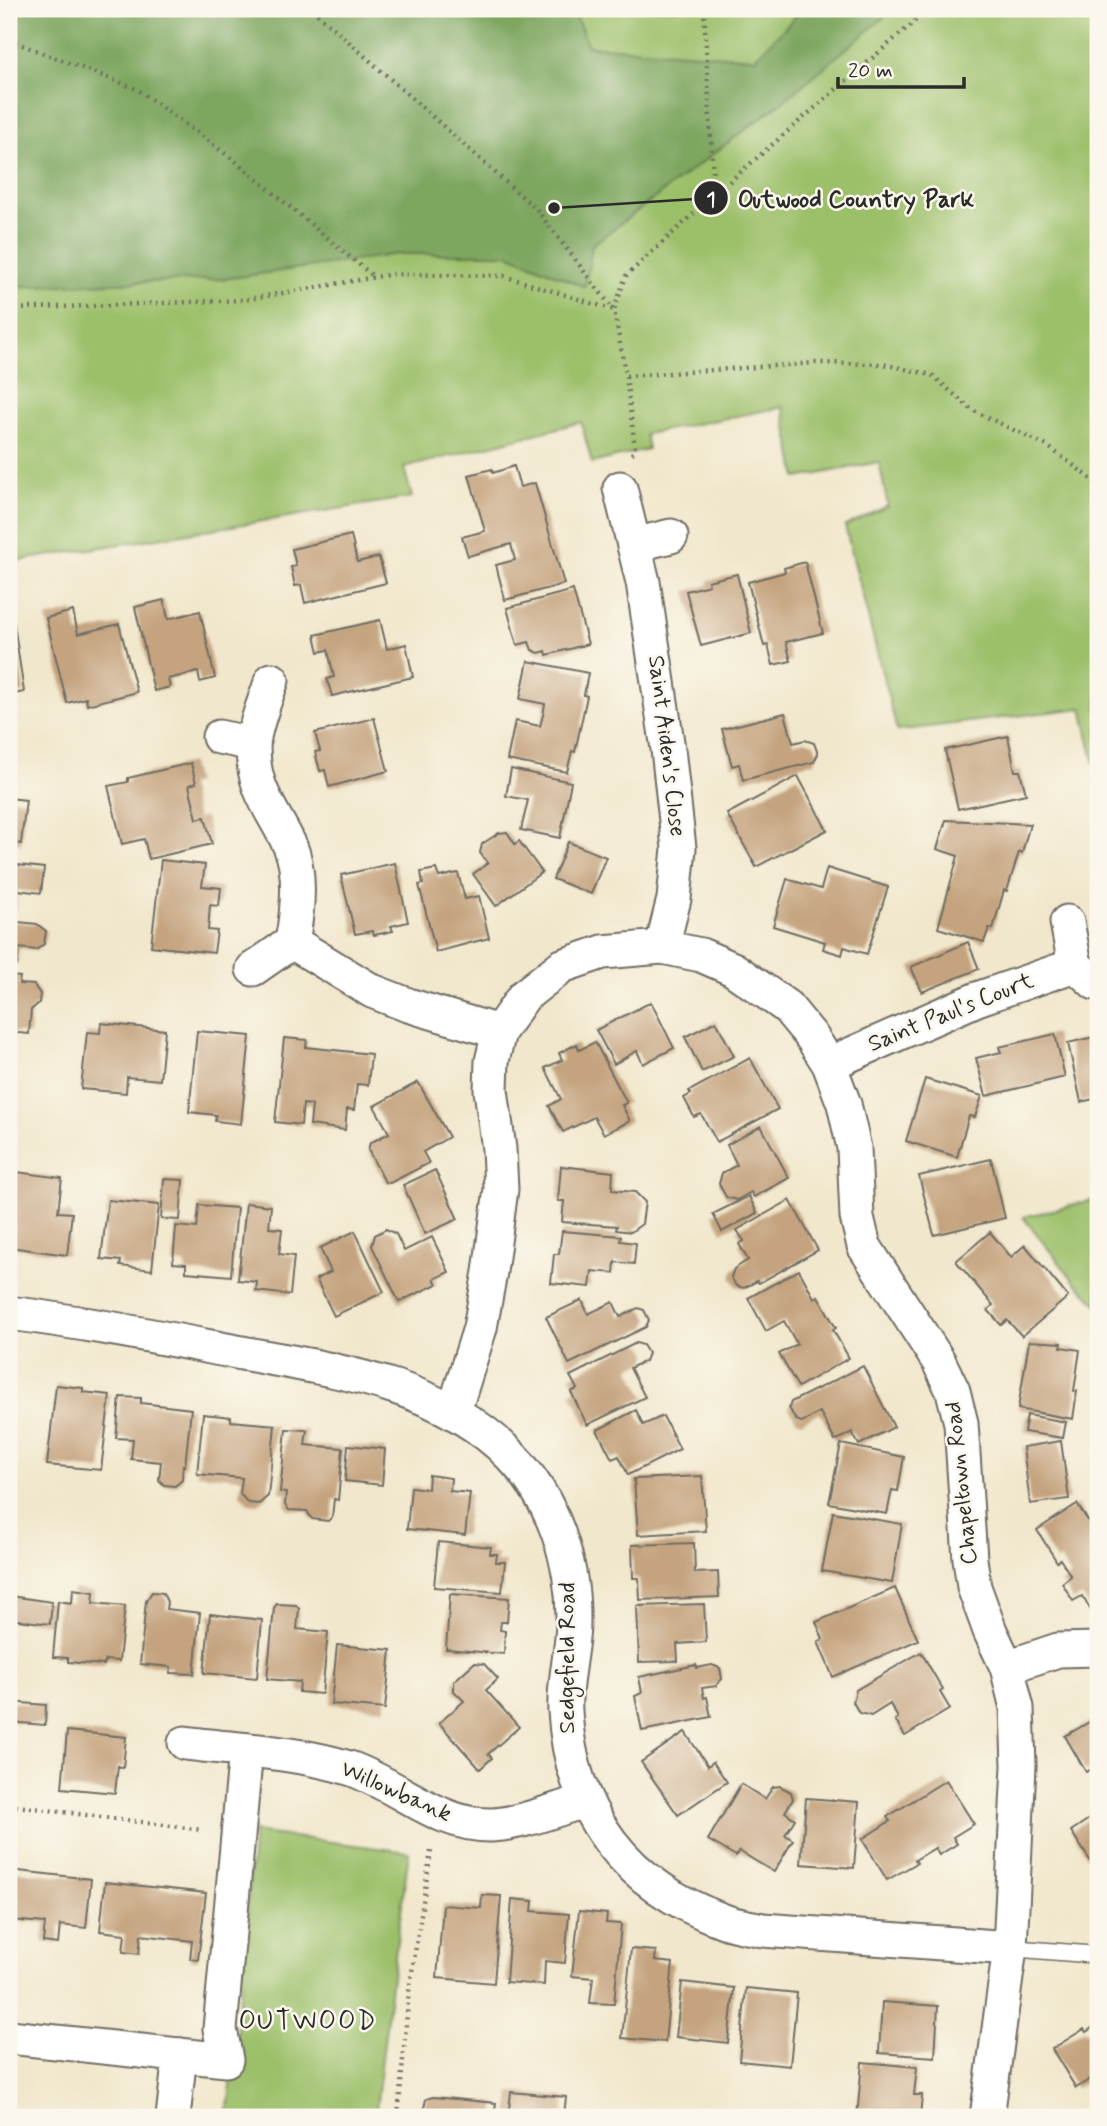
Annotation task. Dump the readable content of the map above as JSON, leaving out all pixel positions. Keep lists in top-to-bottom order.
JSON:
{
  "streets": {
    "street": [
      "Saint Aiden's Close",
      "Saint Paul's Court",
      "Chapeltown Road",
      "Sedgefield Road",
      "Willowbank"
    ]
  },
  "crossings": [
    ["Saint Aiden's Close", "Chapeltown Road"],
    ["Saint Paul's Court", "Chapeltown Road"],
    ["Chapeltown Road", "Sedgefield Road"],
    ["Sedgefield Road", "Willowbank"]
  ],
  "districts": ["OUTWOOD"],
  "places": ["Outwood Country Park"],
  "scale_bar": "20 m"
}
